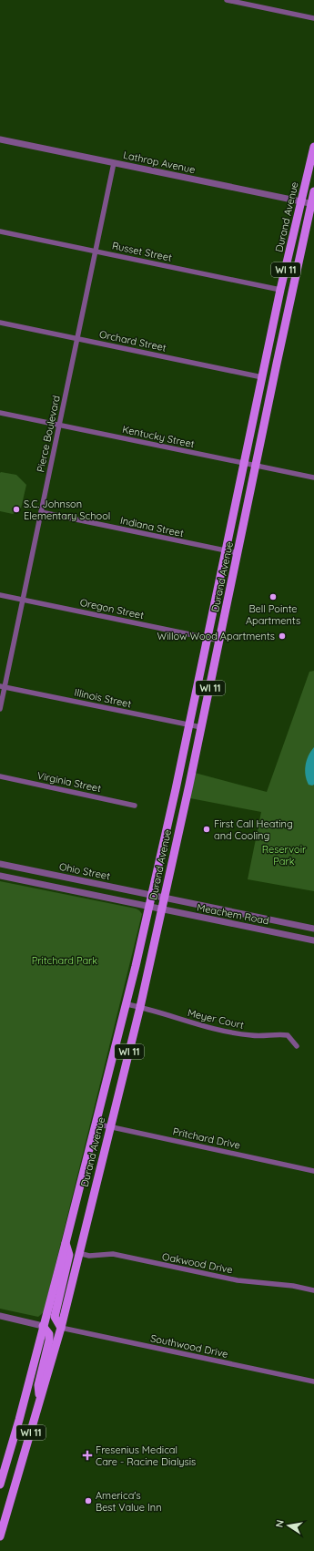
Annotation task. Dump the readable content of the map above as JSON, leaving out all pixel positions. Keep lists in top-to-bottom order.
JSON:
{
  "streets": {
    "main road": ["Durand Avenue", "WI 11"],
    "street": [
      "Lathrop Avenue",
      "Russet Street",
      "Orchard Street",
      "Pierce Boulevard",
      "Kentucky Street",
      "Indiana Street",
      "Oregon Street",
      "Illinois Street",
      "Virginia Street",
      "Ohio Street",
      "Meachem Road",
      "Meyer Court",
      "Pritchard Drive",
      "Oakwood Drive",
      "Southwood Drive"
    ]
  },
  "crossings": [
    ["Lathrop Avenue", "Durand Avenue"],
    ["Lathrop Avenue", "Pierce Boulevard"],
    ["Durand Avenue", "Russet Street"],
    ["Durand Avenue", "Orchard Street"],
    ["Durand Avenue", "Kentucky Street"],
    ["Durand Avenue", "Indiana Street"],
    ["Durand Avenue", "Oregon Street"],
    ["Durand Avenue", "Illinois Street"],
    ["Durand Avenue", "Ohio Street"],
    ["Durand Avenue", "Meachem Road"],
    ["Durand Avenue", "Meyer Court"],
    ["Durand Avenue", "Pritchard Drive"],
    ["Durand Avenue", "Oakwood Drive"],
    ["Durand Avenue", "Southwood Drive"],
    ["Russet Street", "Pierce Boulevard"],
    ["Orchard Street", "Pierce Boulevard"],
    ["Pierce Boulevard", "Kentucky Street"],
    ["Pierce Boulevard", "Indiana Street"],
    ["Pierce Boulevard", "Oregon Street"],
    ["Pierce Boulevard", "Illinois Street"],
    ["Ohio Street", "Meachem Road"]
  ],
  "parks": ["Reservoir Park", "Pritchard Park"],
  "places": {
    "other": [
      "S.C. Johnson Elementary School",
      "Bell Pointe Apartments",
      "Willow Wood Apartments",
      "First Call Heating and Cooling",
      "America's Best Value Inn"
    ],
    "health": ["Fresenius Medical Care - Racine Dialysis"]
  },
  "north": "left"
}
